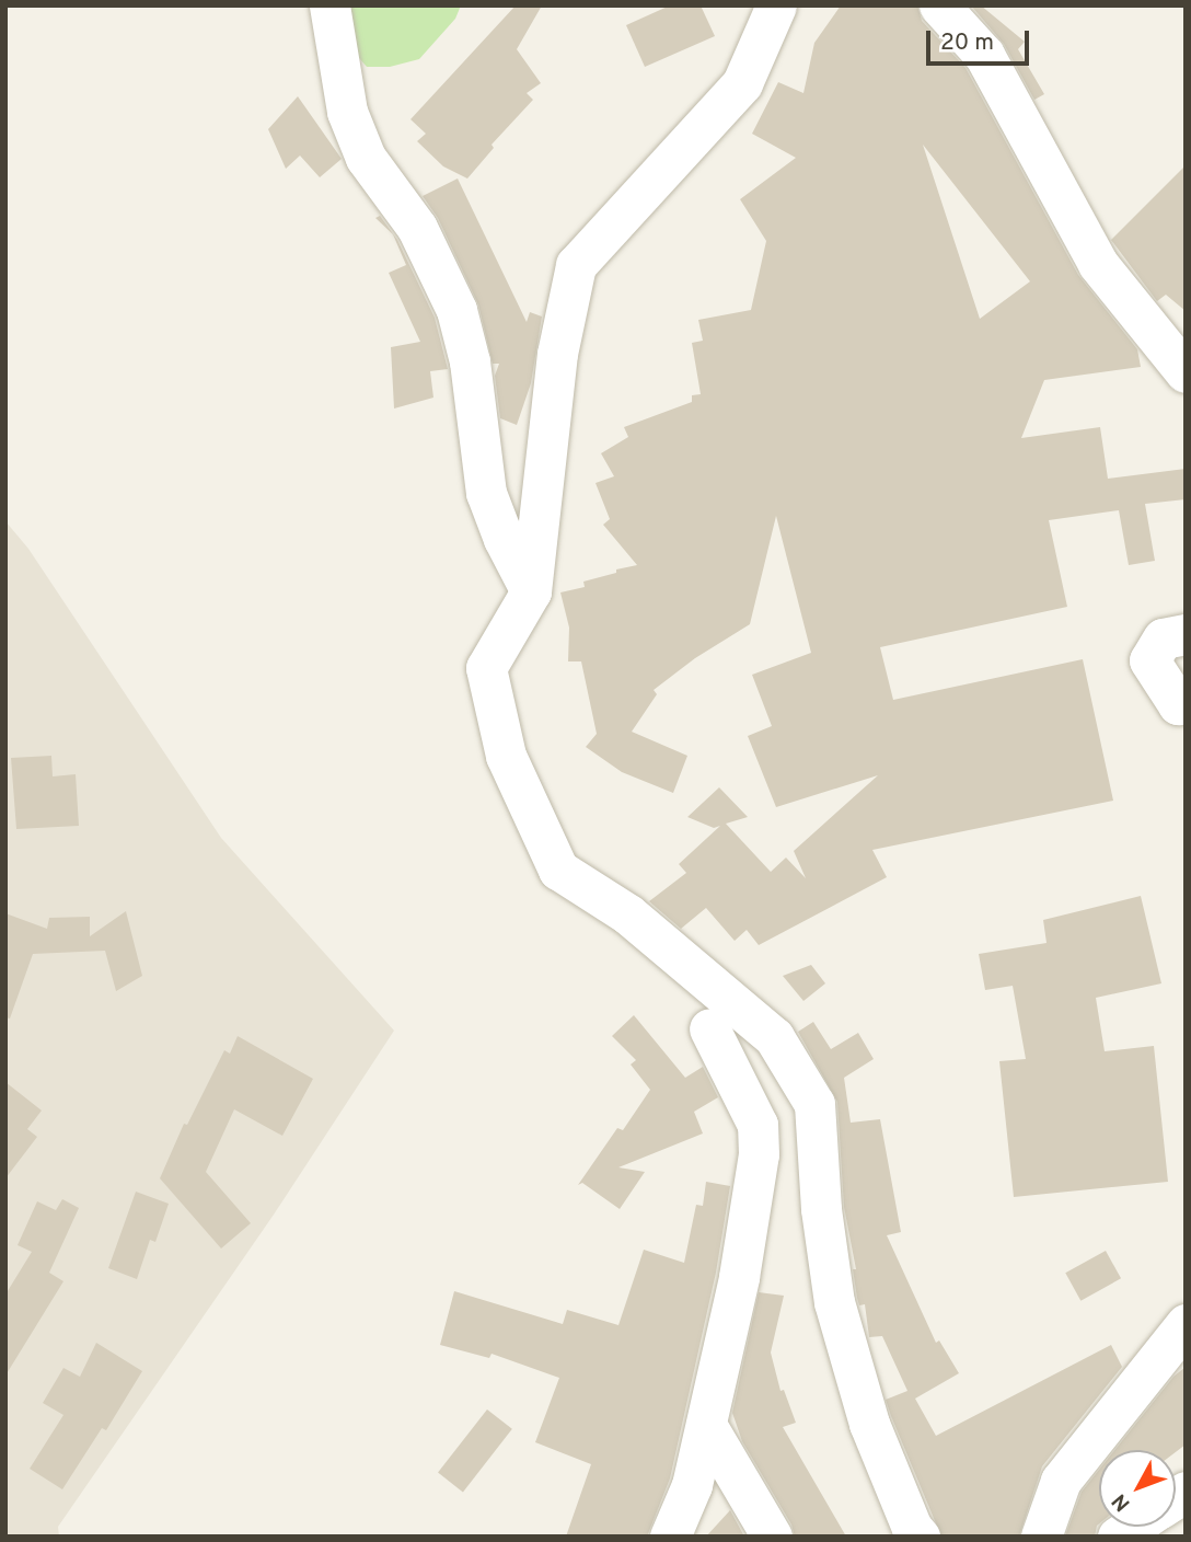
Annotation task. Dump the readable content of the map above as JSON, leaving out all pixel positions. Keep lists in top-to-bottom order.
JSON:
{
  "scale_bar": "20 m",
  "north": "bottom left"
}
